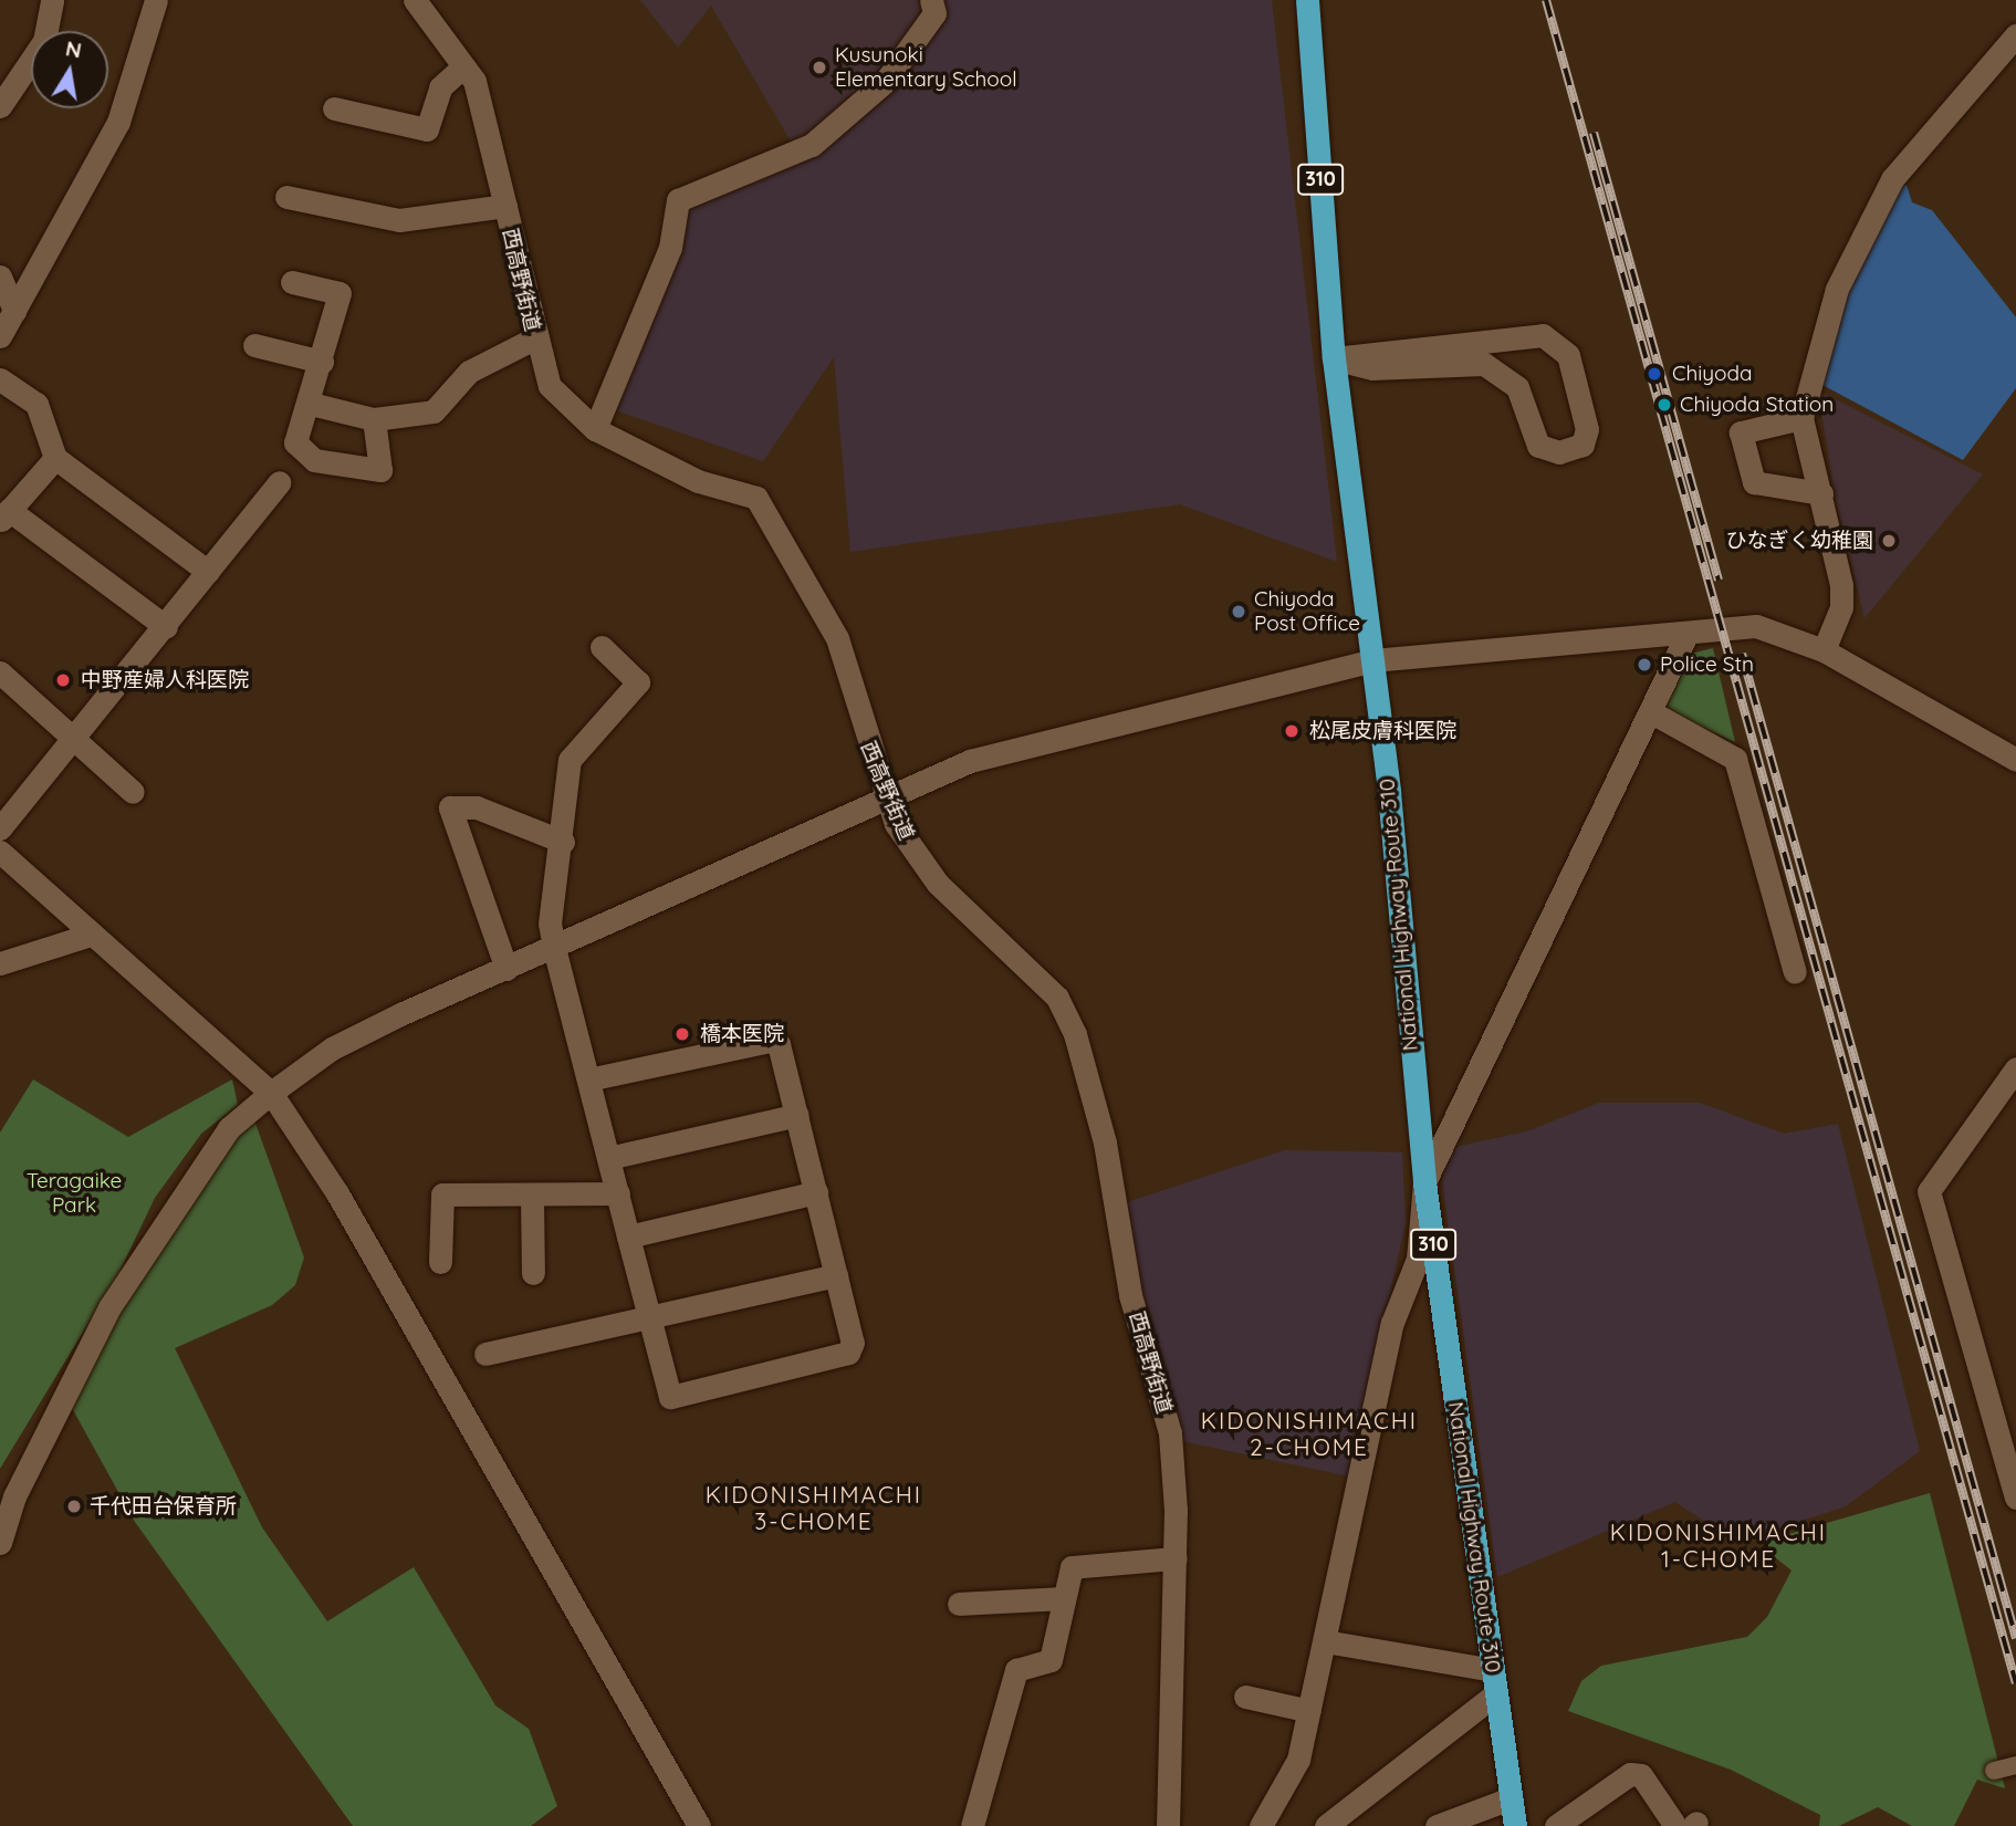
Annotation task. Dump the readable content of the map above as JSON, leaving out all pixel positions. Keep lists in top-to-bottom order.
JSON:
{
  "streets": {
    "highway": ["310", "National Highway Route 310"],
    "street": ["西高野街道"]
  },
  "districts": ["KIDONISHIMACHI 2-CHOME", "KIDONISHIMACHI 3-CHOME", "KIDONISHIMACHI 1-CHOME"],
  "parks": ["Teragaike Park"],
  "places": [
    "Kusunoki Elementary School",
    "Chiyoda",
    "Chiyoda Station",
    "ひなぎく幼稚園",
    "Chiyoda Post Office",
    "Police Stn",
    "中野産婦人科医院",
    "松尾皮膚科医院",
    "橋本医院",
    "千代田台保育所"
  ],
  "north": "top"
}
